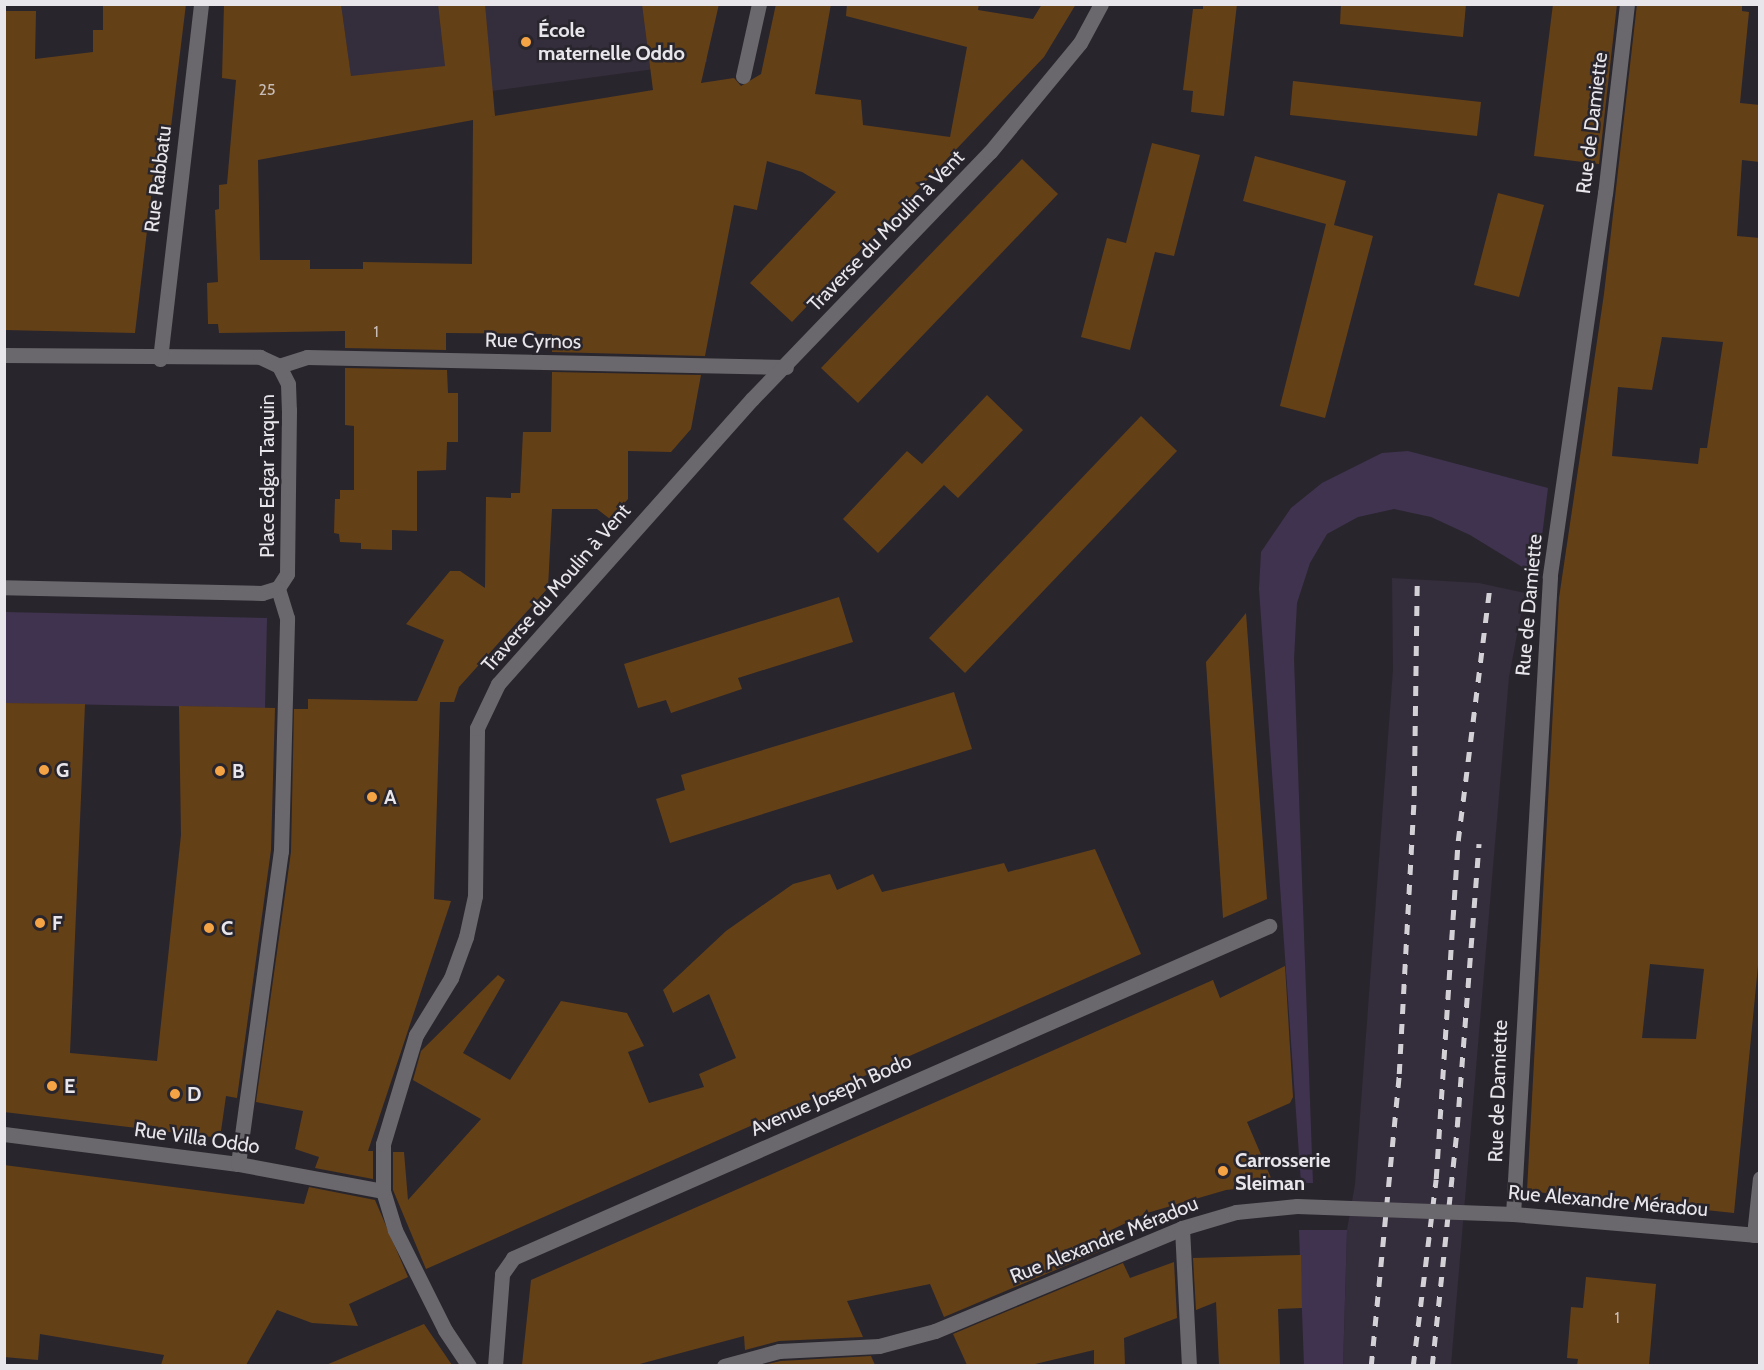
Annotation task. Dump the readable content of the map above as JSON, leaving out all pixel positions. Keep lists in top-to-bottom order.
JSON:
{
  "streets": {
    "street": [
      "Rue de Damiette",
      "Rue Rabbatu",
      "Traverse du Moulin à Vent",
      "Rue Cyrnos",
      "Place Edgar Tarquin",
      "Avenue Joseph Bodo",
      "Rue Villa Oddo",
      "Rue Alexandre Méradou"
    ]
  },
  "crossings": [
    ["Rue de Damiette", "Rue Alexandre Méradou"],
    ["Rue Rabbatu", "Place Edgar Tarquin"],
    ["Traverse du Moulin à Vent", "Rue Cyrnos"],
    ["Traverse du Moulin à Vent", "Rue Villa Oddo"],
    ["Rue Cyrnos", "Place Edgar Tarquin"]
  ],
  "places": [
    "École maternelle Oddo",
    "G",
    "B",
    "A",
    "F",
    "C",
    "E",
    "D",
    "Carrosserie Sleiman"
  ],
  "house_numbers": ["25", "1", "1"]
}
